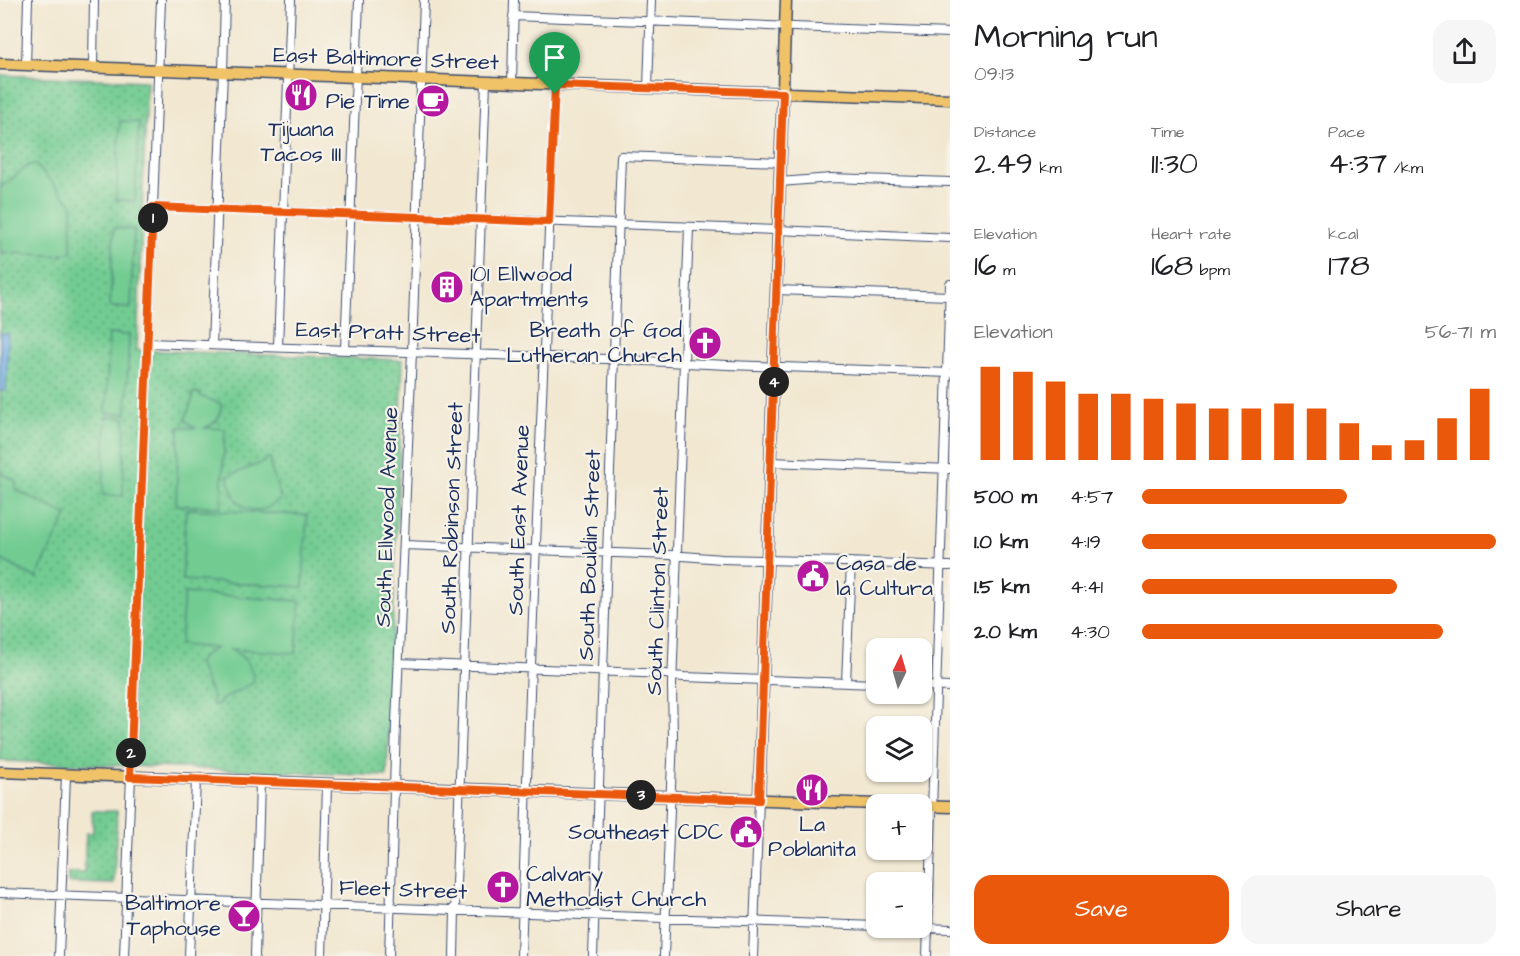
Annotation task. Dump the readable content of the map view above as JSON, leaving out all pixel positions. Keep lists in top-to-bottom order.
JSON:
{
  "streets": {
    "main road": ["East Baltimore Street"],
    "street": [
      "East Pratt Street",
      "South Ellwood Avenue",
      "South Robinson Street",
      "South East Avenue",
      "South Bouldin Street",
      "South Clinton Street",
      "Fleet Street"
    ]
  },
  "crossings": [
    ["East Baltimore Street", "South Ellwood Avenue"],
    ["East Baltimore Street", "South Robinson Street"],
    ["East Baltimore Street", "South East Avenue"],
    ["East Pratt Street", "South Ellwood Avenue"],
    ["East Pratt Street", "South Robinson Street"],
    ["East Pratt Street", "South East Avenue"],
    ["East Pratt Street", "South Bouldin Street"],
    ["East Pratt Street", "South Clinton Street"],
    ["South Ellwood Avenue", "Fleet Street"],
    ["South Robinson Street", "Fleet Street"],
    ["South East Avenue", "Fleet Street"],
    ["South Bouldin Street", "Fleet Street"],
    ["South Clinton Street", "Fleet Street"]
  ],
  "places": {
    "restaurant": ["Tijuana Tacos III", "La Poblanita"],
    "cafe": ["Pie Time"],
    "building": ["101 Ellwood Apartments"],
    "church": ["Breath of God Lutheran Church", "Calvary Methodist Church"],
    "public building": ["Casa de la Cultura", "Southeast CDC"],
    "bar": ["Baltimore Taphouse"]
  },
  "north": "top",
  "page": {
    "heading": ["Morning run", "09:13"],
    "stats": [
      ["Distance", "2.49 km"],
      ["Time", "11:30"],
      ["Pace", "4:37 /km"],
      ["Elevation", "16 m"],
      ["Heart rate", "168 bpm"],
      ["kcal", "178"]
    ],
    "pins": [
      "1",
      "4",
      "2",
      "3"
    ],
    "chart": ["Elevation", "56–71 m"],
    "list": [
      {
        "name": "500 m",
        "note": "4:57"
      },
      {
        "name": "1.0 km",
        "note": "4:19"
      },
      {
        "name": "1.5 km",
        "note": "4:41"
      },
      {
        "name": "2.0 km",
        "note": "4:30"
      }
    ],
    "map_buttons": ["+", "−"],
    "buttons": ["Save", "Share"]
  }
}
